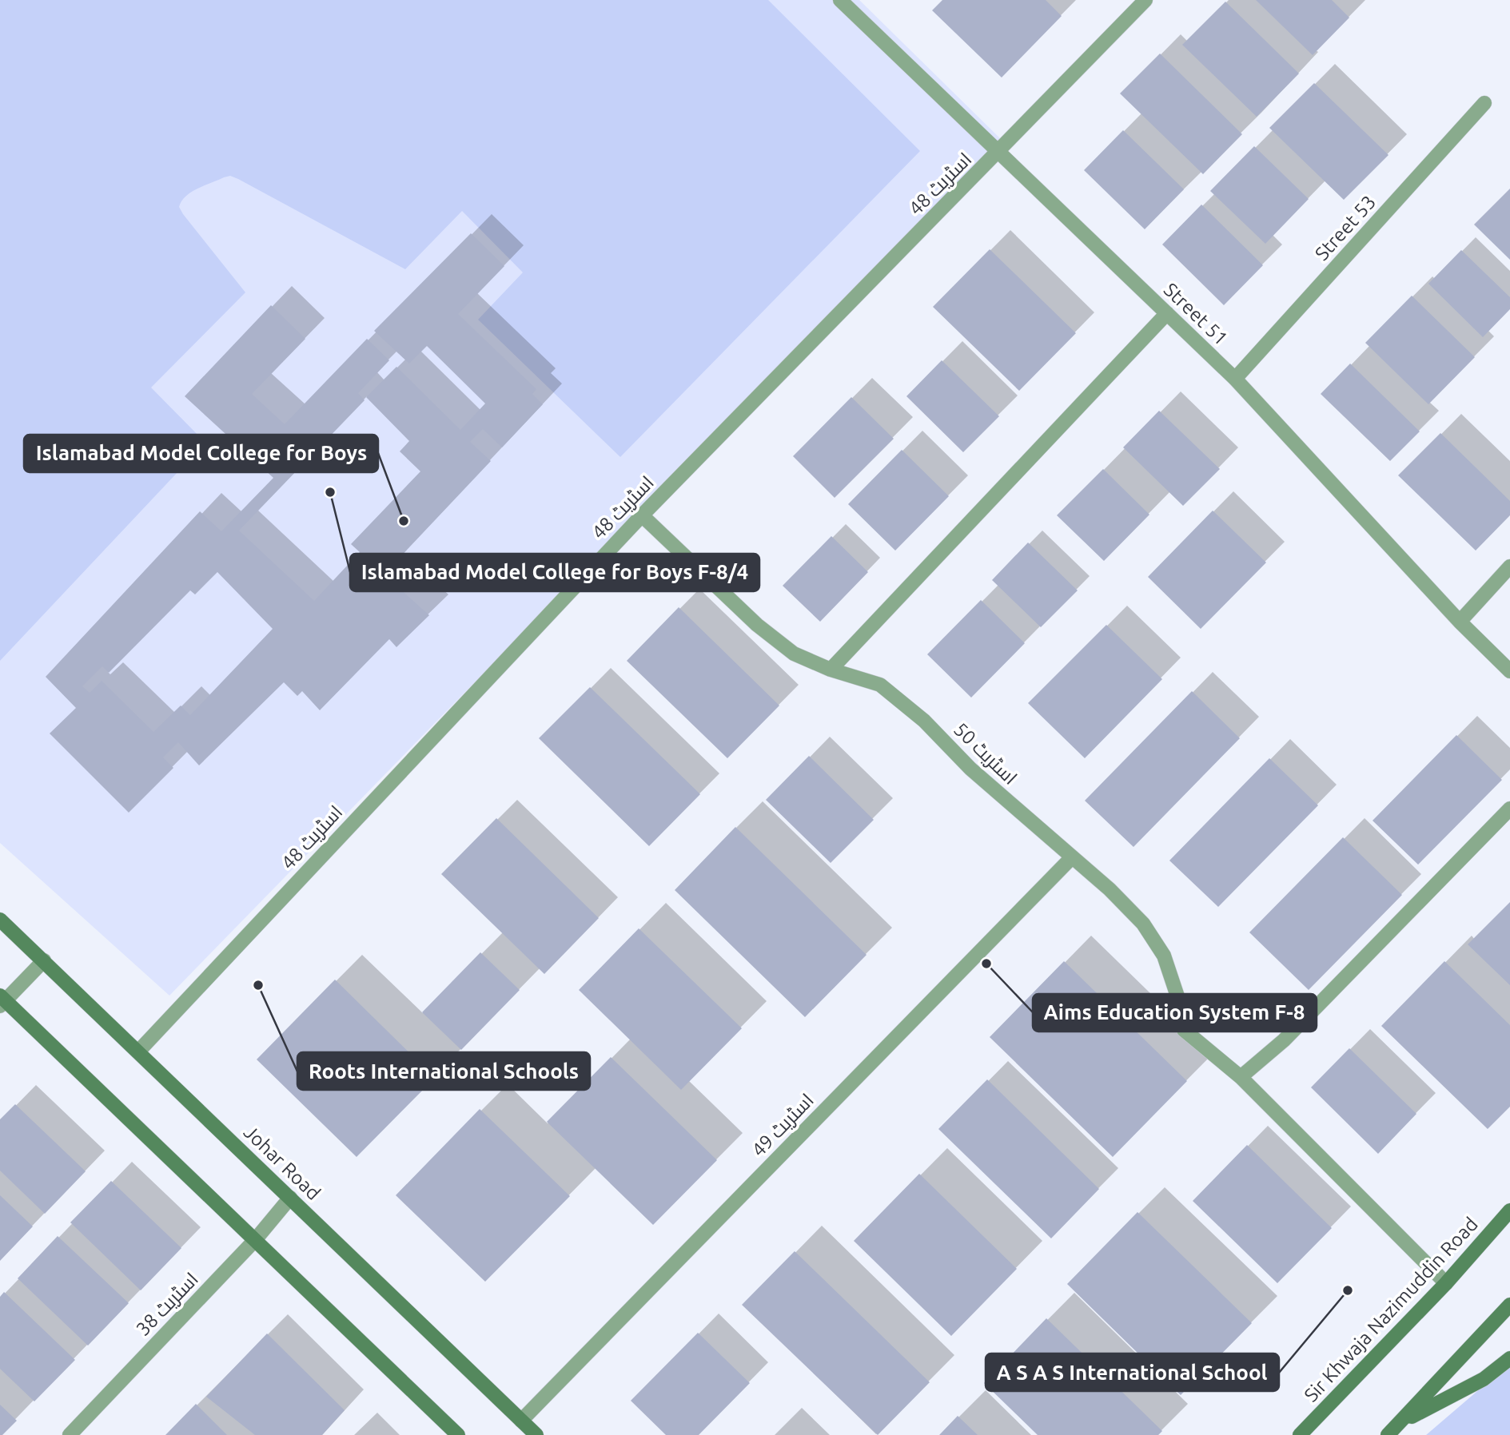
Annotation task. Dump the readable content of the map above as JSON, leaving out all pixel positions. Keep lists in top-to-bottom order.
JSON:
{
  "streets": {
    "street": [
      "اسٹریٹ 48",
      "Street 53",
      "Street 51",
      "اسٹریٹ 50",
      "اسٹریٹ 49",
      "Johar Road",
      "اسٹریٹ 38",
      "Sir Khwaja Nazimuddin Road"
    ]
  },
  "crossings": [
    ["اسٹریٹ 48", "Street 51"],
    ["اسٹریٹ 48", "اسٹریٹ 50"],
    ["اسٹریٹ 48", "Johar Road"],
    ["Street 53", "Street 51"],
    ["اسٹریٹ 50", "اسٹریٹ 49"],
    ["اسٹریٹ 50", "Sir Khwaja Nazimuddin Road"],
    ["اسٹریٹ 49", "Johar Road"],
    ["Johar Road", "اسٹریٹ 38"]
  ],
  "places": [
    "Islamabad Model College for Boys F-8/4",
    "Islamabad Model College for Boys",
    "Aims Education System F-8",
    "Roots International Schools",
    "A S A S International School"
  ]
}
